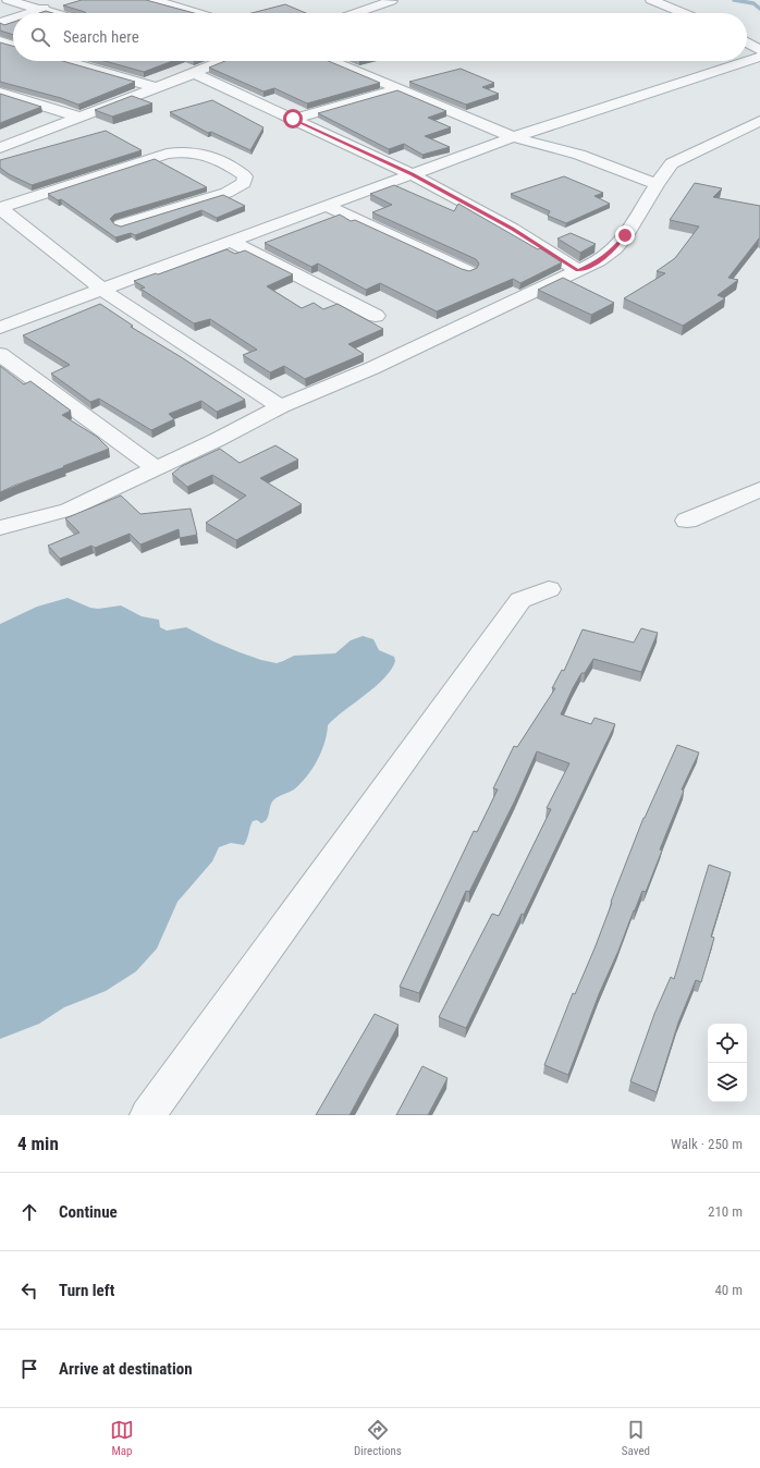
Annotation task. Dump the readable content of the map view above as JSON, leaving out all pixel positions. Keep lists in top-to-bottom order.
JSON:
{
  "page": {
    "search": "Search here",
    "heading": ["4 min", "Walk · 250 m"],
    "list": [
      ["Continue", "210 m"],
      ["Turn left", "40 m"],
      "Arrive at destination"
    ],
    "nav": ["Map", "Directions", "Saved"]
  }
}
